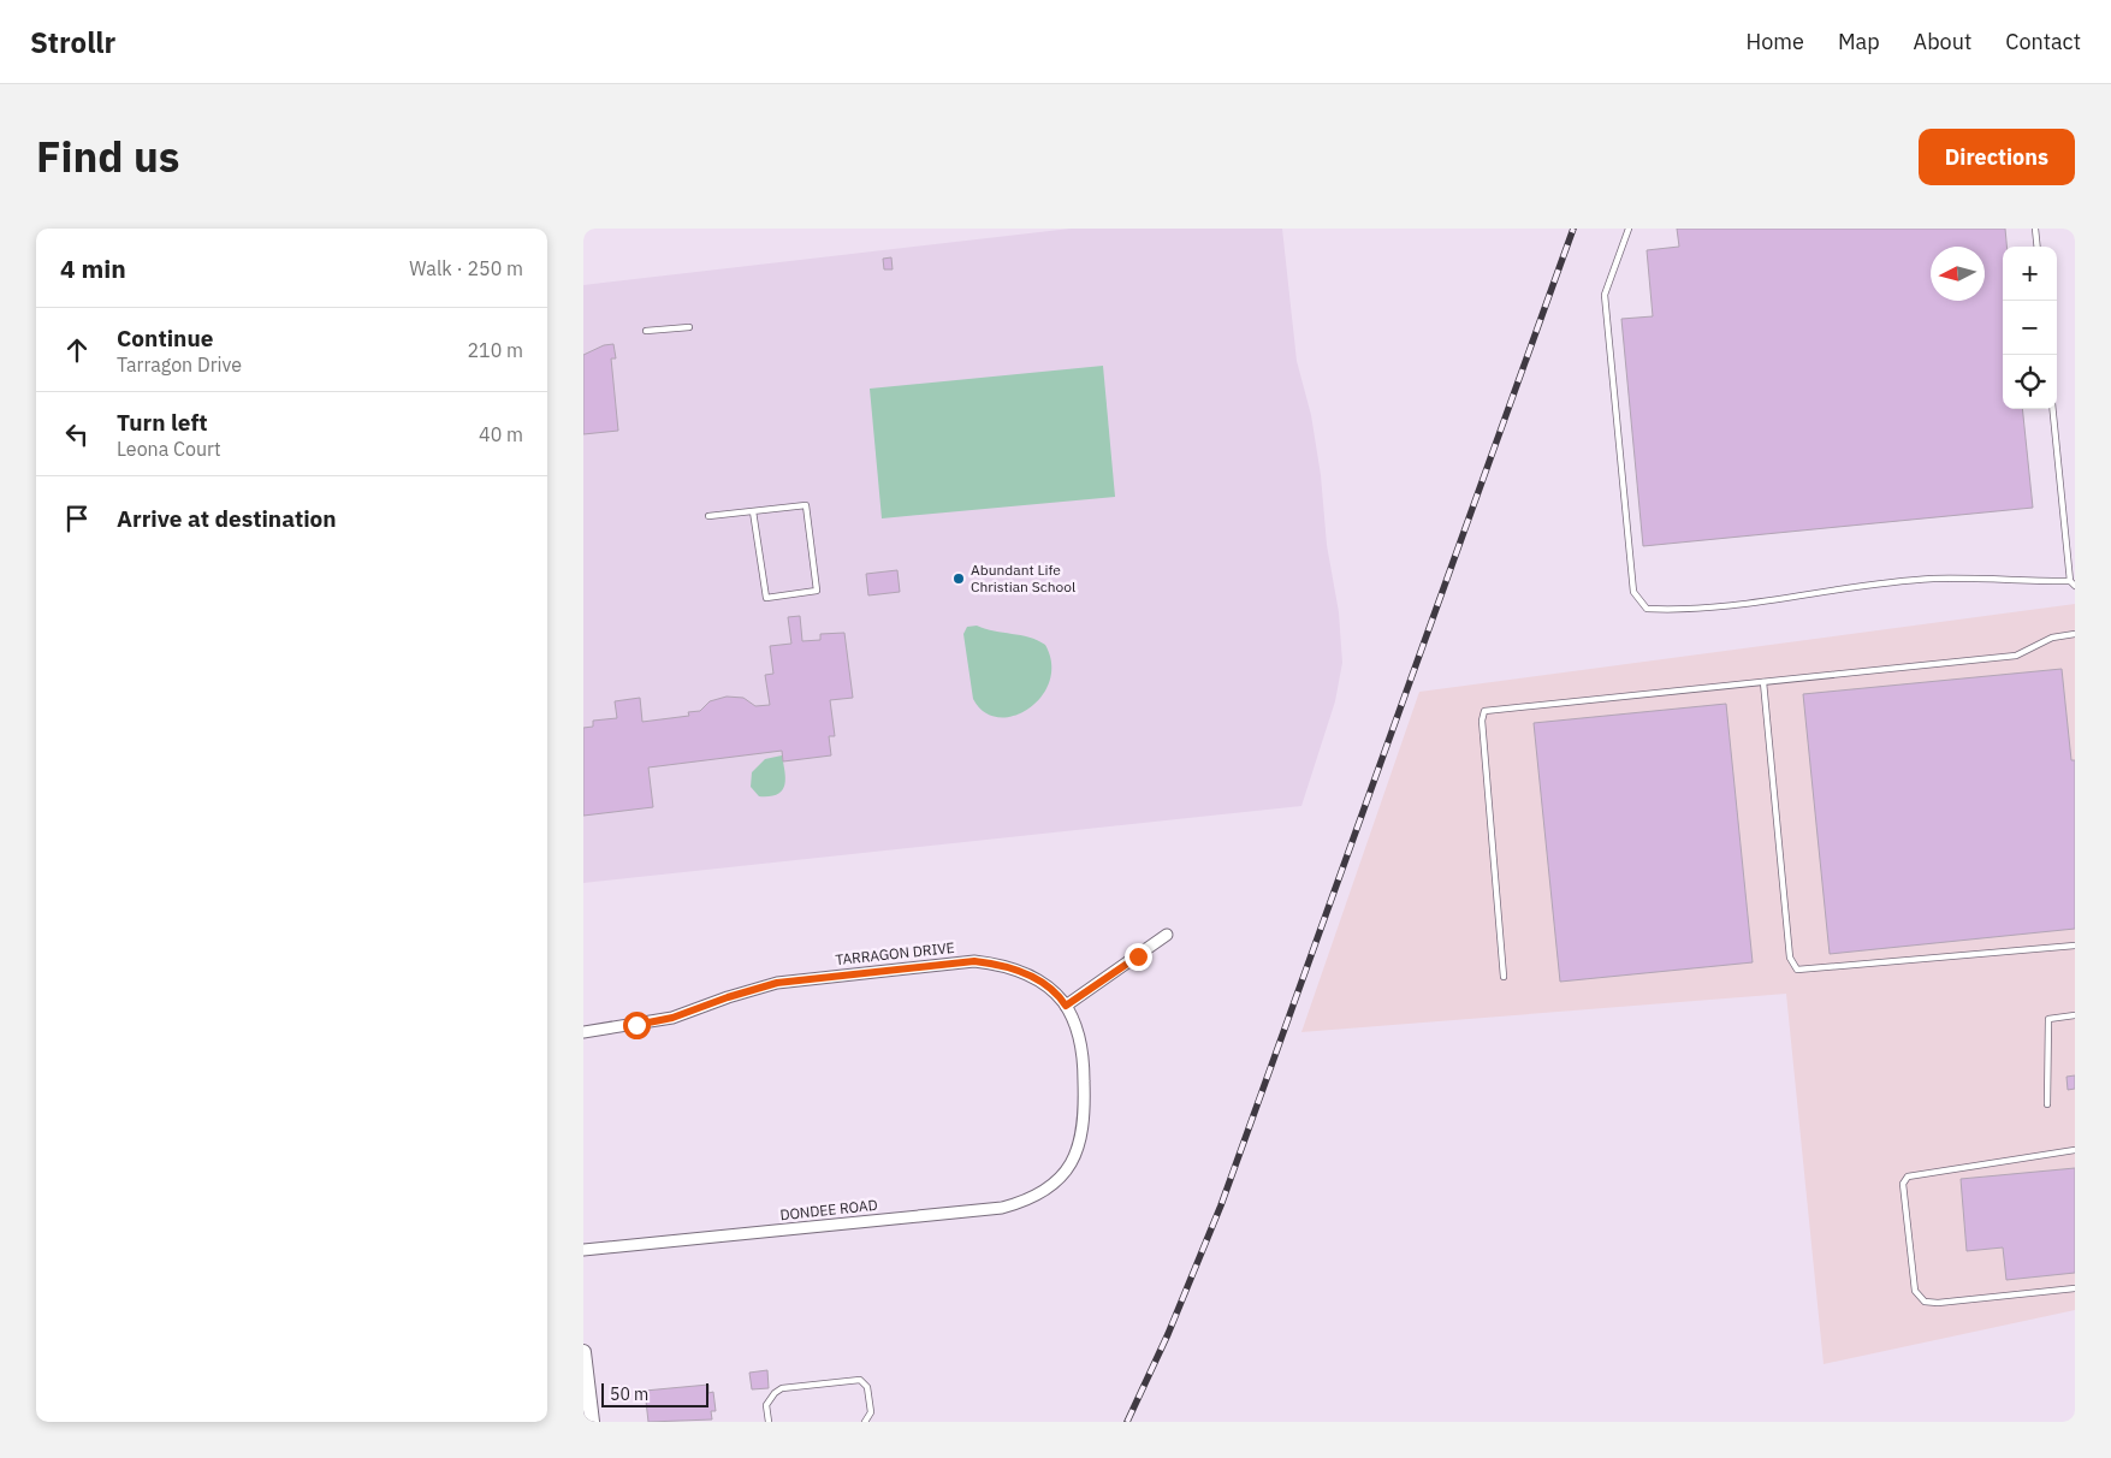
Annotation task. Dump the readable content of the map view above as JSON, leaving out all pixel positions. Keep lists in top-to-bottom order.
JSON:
{
  "streets": {
    "street": ["TARRAGON DRIVE", "DONDEE ROAD"]
  },
  "crossings": [
    ["TARRAGON DRIVE", "DONDEE ROAD"]
  ],
  "places": ["Abundant Life Christian School"],
  "scale_bar": "50 m",
  "north": "left",
  "page": {
    "header": "Strollr",
    "nav": [
      "Home",
      "Map",
      "About",
      "Contact"
    ],
    "title": "Find us",
    "buttons": "Directions",
    "heading": ["4 min", "Walk · 250 m"],
    "map_buttons": ["+", "−"],
    "list": [
      ["Continue", "Tarragon Drive", "210 m"],
      ["Turn left", "Leona Court", "40 m"],
      "Arrive at destination"
    ],
    "scale": "50 m"
  }
}
